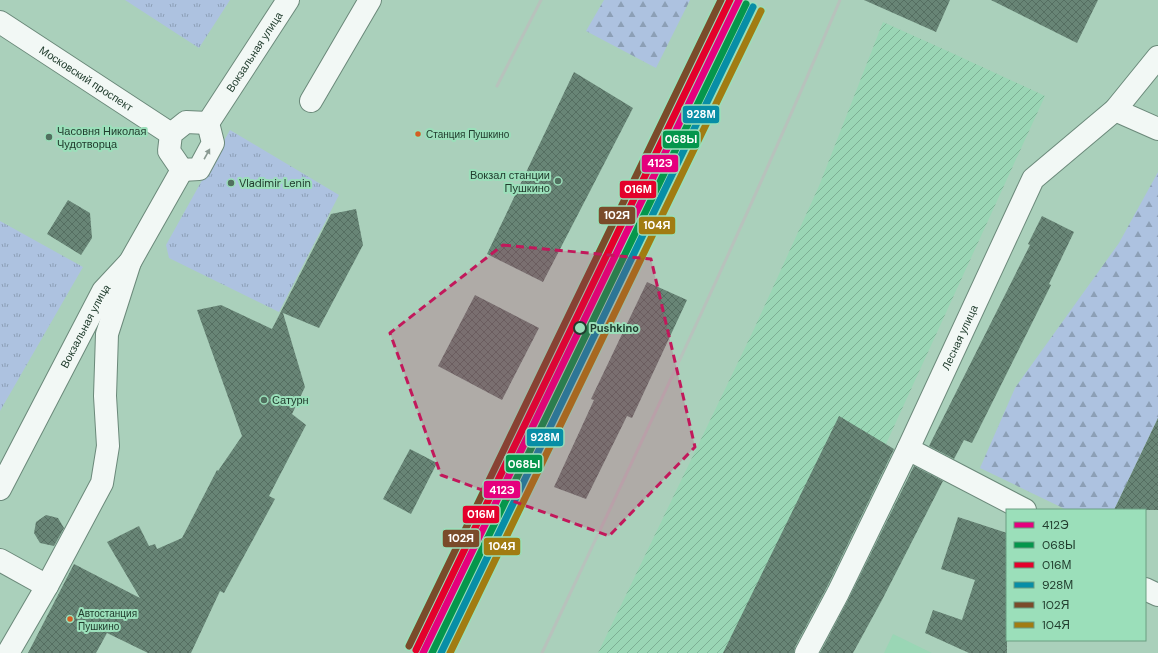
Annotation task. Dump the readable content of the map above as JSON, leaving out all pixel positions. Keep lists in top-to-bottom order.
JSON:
{
  "streets": {
    "street": ["Вокзальная улица", "Московский проспект", "Лесная улица"]
  },
  "crossings": [
    ["Вокзальная улица", "Московский проспект"]
  ],
  "places": [
    "Станция Пушкино",
    "Часовня Николая Чудотворца",
    "Вокзал станции Пушкино",
    "Vladimir Lenin",
    "Pushkino",
    "Сатурн",
    "Автостанция Пушкино"
  ],
  "lines": [
    "transit line 412Э",
    "transit line 016М",
    "transit line 102Я",
    "transit line 068Ы",
    "transit line 928М",
    "transit line 104Я"
  ],
  "legend": [
    "412Э",
    "068Ы",
    "016М",
    "928М",
    "102Я",
    "104Я"
  ]
}
